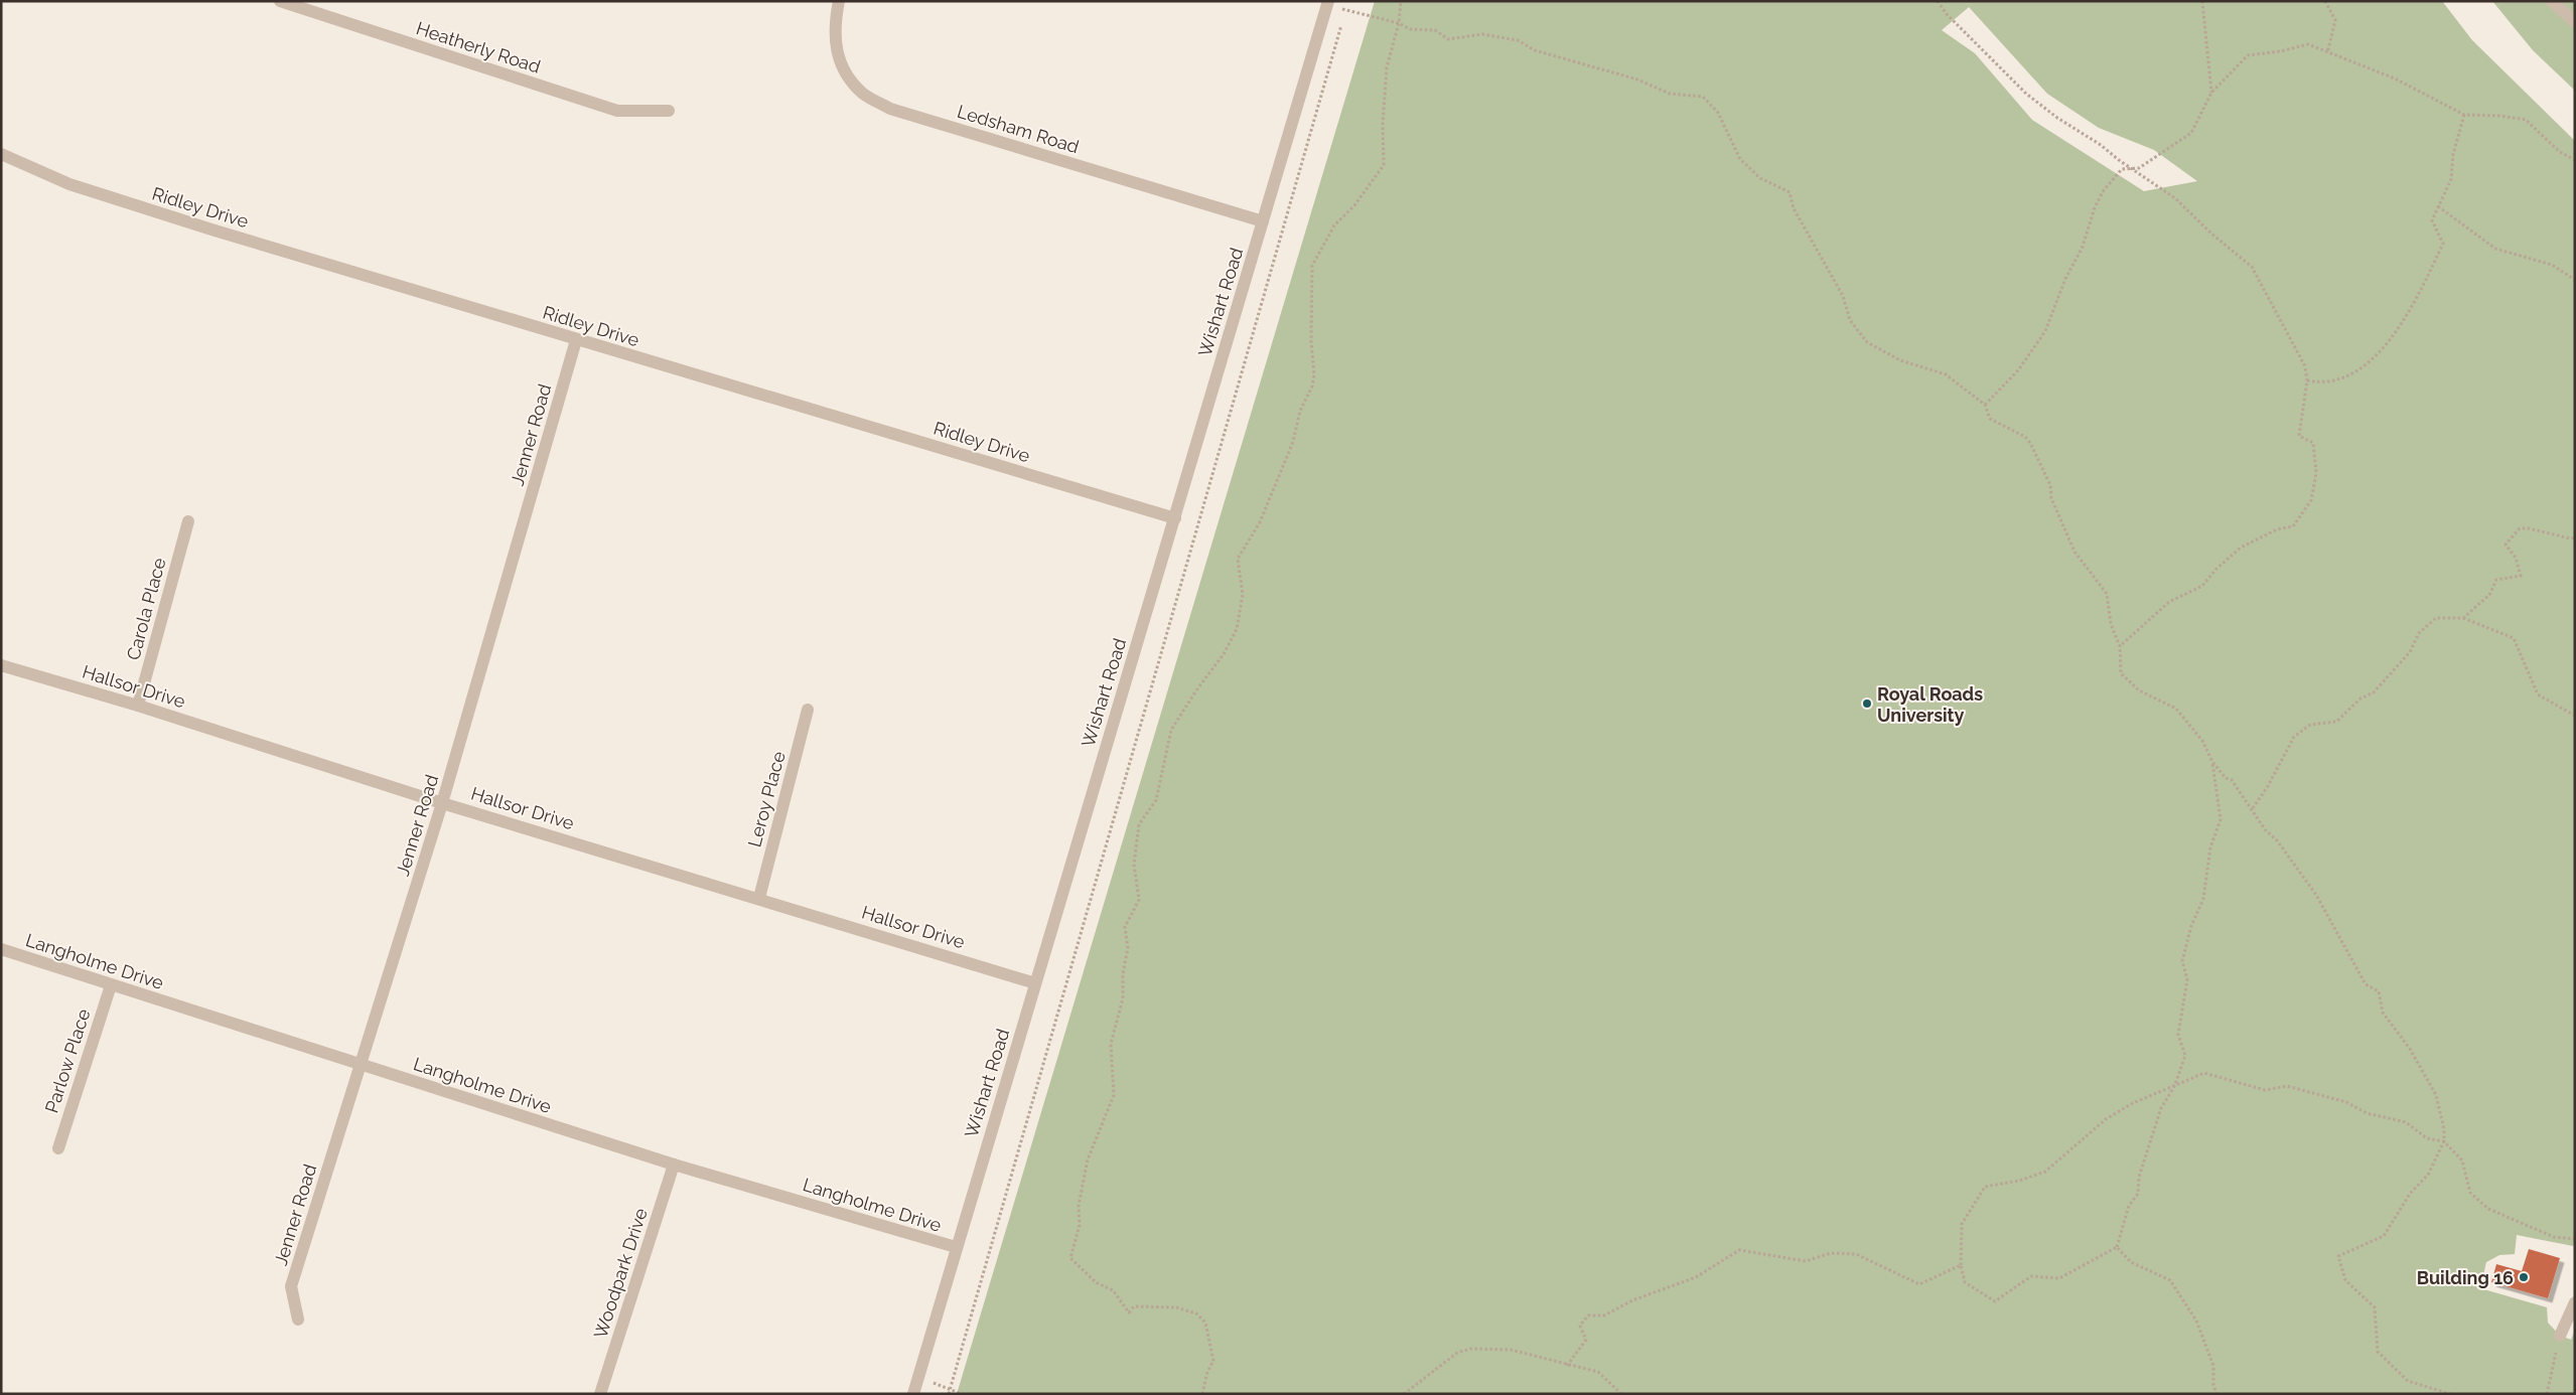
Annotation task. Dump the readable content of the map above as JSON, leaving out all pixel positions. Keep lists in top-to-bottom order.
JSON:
{
  "streets": {
    "street": [
      "Heatherly Road",
      "Ledsham Road",
      "Ridley Drive",
      "Wishart Road",
      "Jenner Road",
      "Carola Place",
      "Hallsor Drive",
      "Leroy Place",
      "Langholme Drive",
      "Parlow Place",
      "Woodpark Drive"
    ]
  },
  "crossings": [
    ["Ledsham Road", "Wishart Road"],
    ["Ridley Drive", "Wishart Road"],
    ["Ridley Drive", "Jenner Road"],
    ["Wishart Road", "Hallsor Drive"],
    ["Wishart Road", "Langholme Drive"],
    ["Jenner Road", "Hallsor Drive"],
    ["Jenner Road", "Langholme Drive"],
    ["Carola Place", "Hallsor Drive"],
    ["Hallsor Drive", "Leroy Place"],
    ["Langholme Drive", "Parlow Place"],
    ["Langholme Drive", "Woodpark Drive"]
  ],
  "places": ["Royal Roads University", "Building 16"]
}
